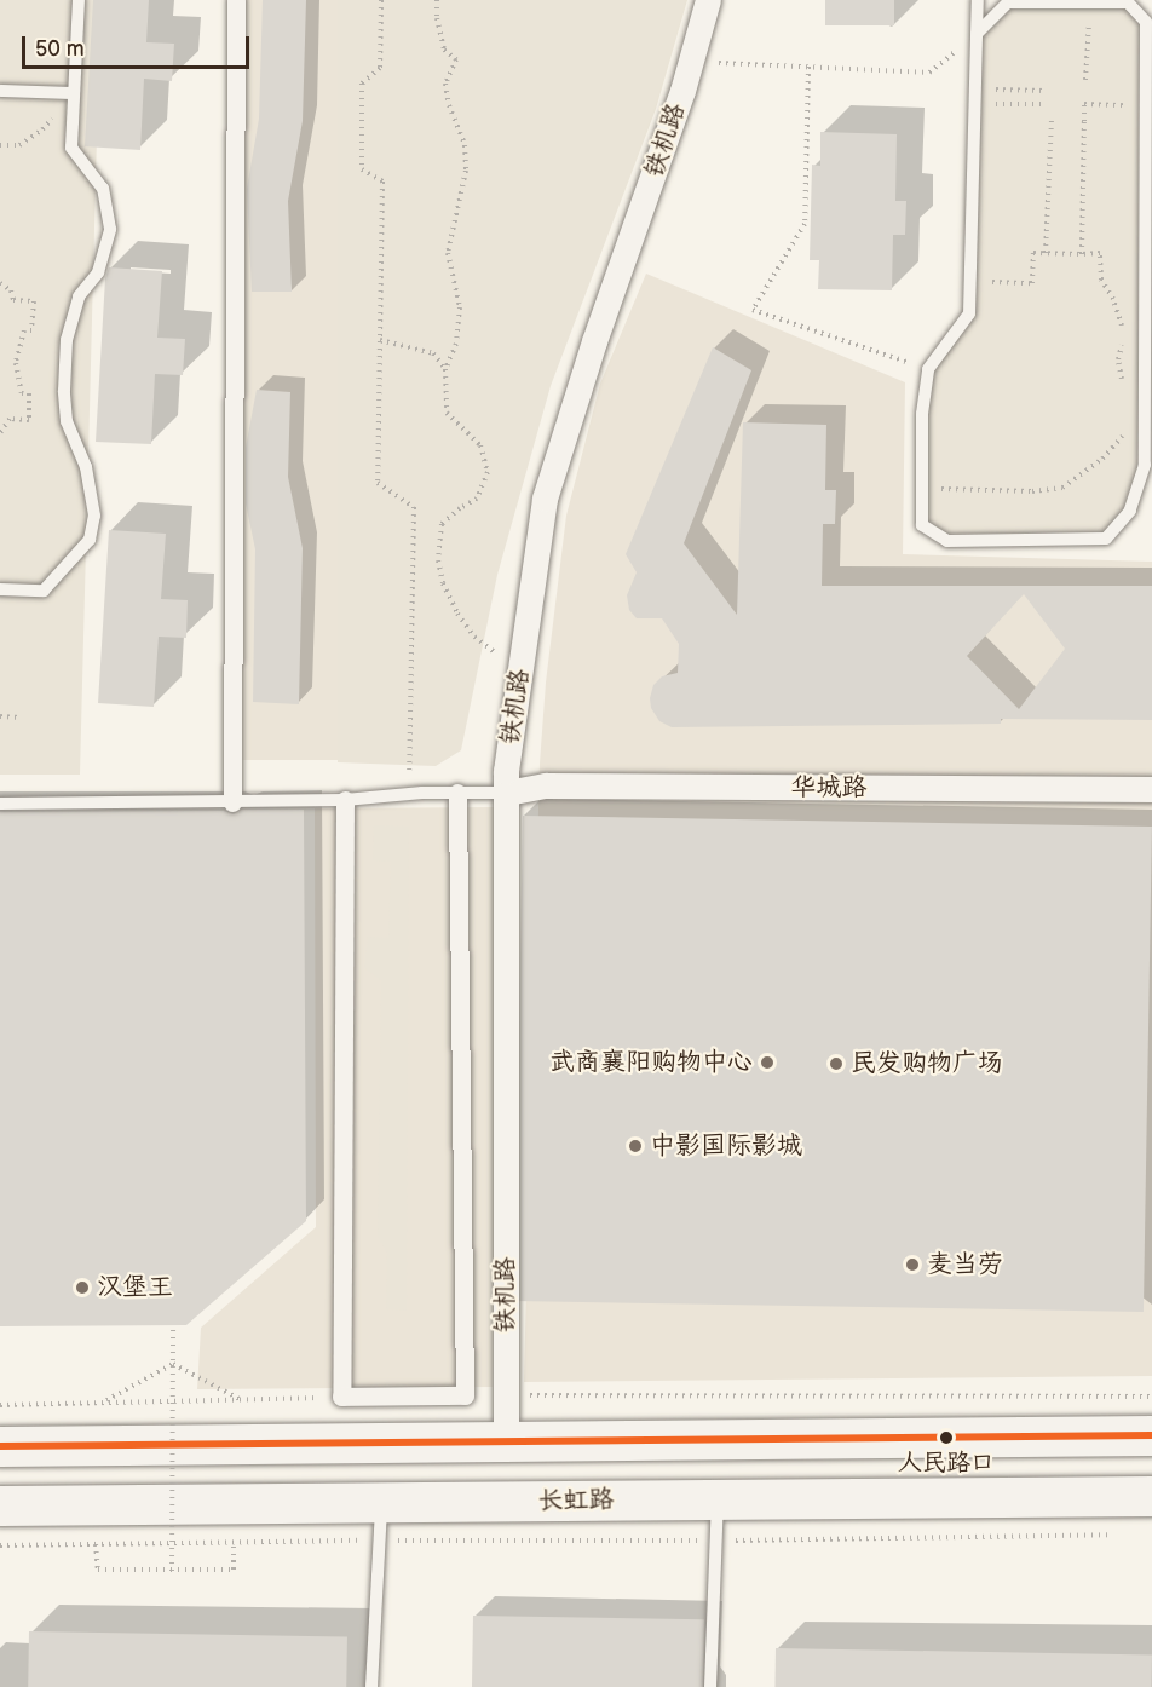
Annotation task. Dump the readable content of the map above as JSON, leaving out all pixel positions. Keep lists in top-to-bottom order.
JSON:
{
  "streets": {
    "highway": ["长虹路"],
    "street": ["铁机路", "华城路"]
  },
  "crossings": [
    ["铁机路", "华城路"]
  ],
  "places": [
    "武商襄阳购物中心",
    "民发购物广场",
    "中影国际影城",
    "麦当劳",
    "汉堡王",
    "人民路口"
  ],
  "scale_bar": "50 m"
}
